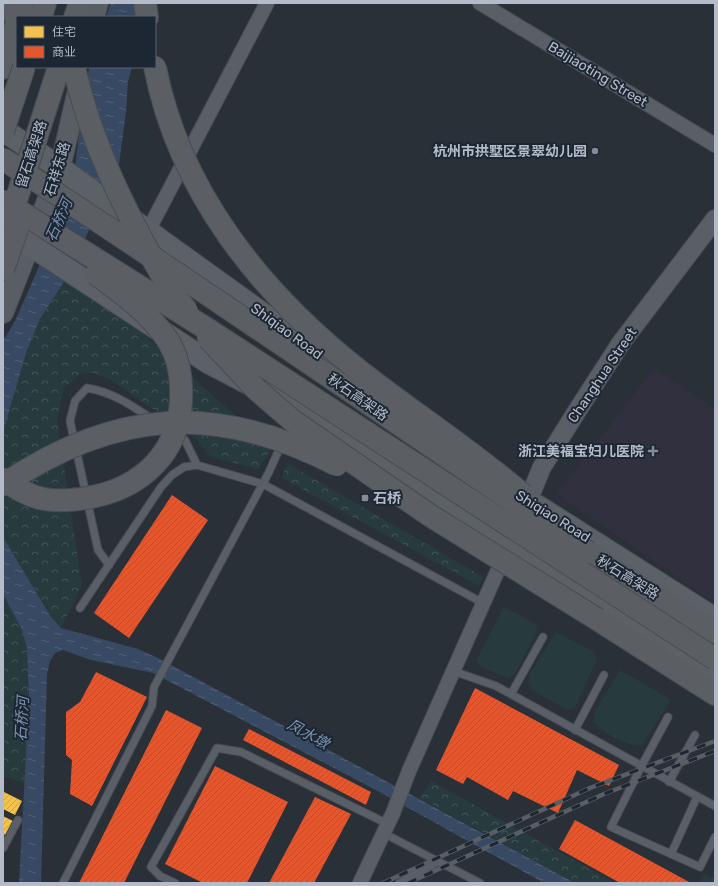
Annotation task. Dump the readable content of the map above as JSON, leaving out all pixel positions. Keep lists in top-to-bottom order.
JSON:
{
  "streets": {
    "highway": ["留石高架路", "秋石高架路"],
    "main road": ["石祥东路", "Shiqiao Road"],
    "street": ["Baijiaoting Street", "Changhua Street"]
  },
  "crossings": [
    ["石祥东路", "Shiqiao Road"],
    ["Shiqiao Road", "Changhua Street"]
  ],
  "water": ["石桥河", "凤水墩"],
  "places": {
    "other": ["杭州市拱墅区景翠幼儿园"],
    "health": ["浙江美福宝妇儿医院"],
    "transit": ["石桥"]
  },
  "legend": ["住宅", "商业"]
}
